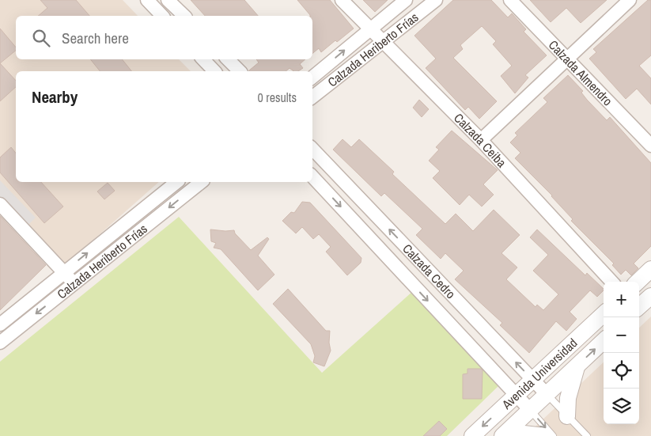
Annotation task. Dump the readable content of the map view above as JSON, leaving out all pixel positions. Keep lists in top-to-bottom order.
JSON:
{
  "streets": {
    "street": [
      "Calzada Heriberto Frías",
      "Calzada Almendro",
      "Calzada Ceiba",
      "Calzada Cedro",
      "Avenida Universidad"
    ]
  },
  "crossings": [
    ["Calzada Heriberto Frías", "Calzada Ceiba"],
    ["Calzada Cedro", "Avenida Universidad"]
  ],
  "page": {
    "search": "Search here",
    "heading": ["Nearby", "0 results"],
    "map_buttons": ["+", "−"]
  }
}
